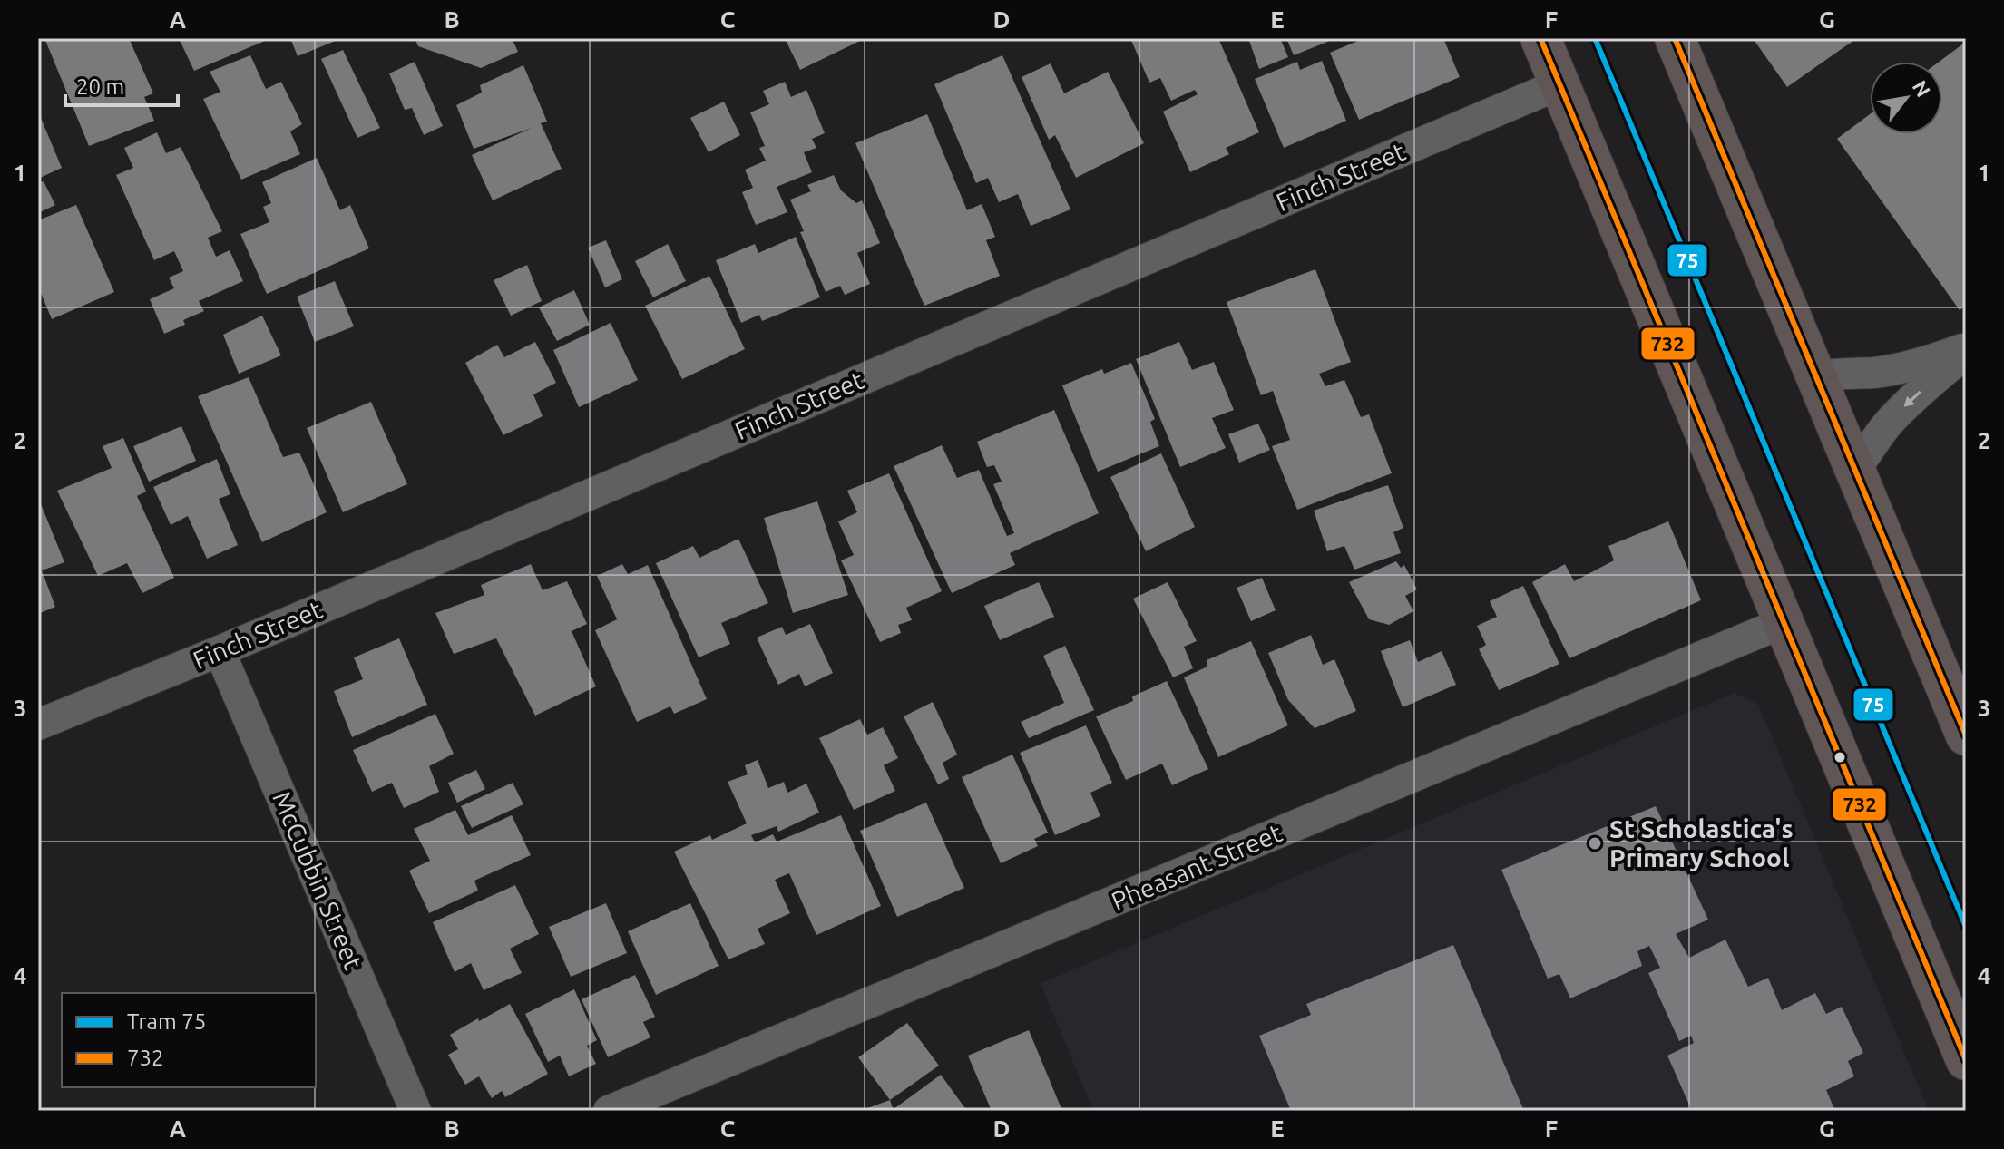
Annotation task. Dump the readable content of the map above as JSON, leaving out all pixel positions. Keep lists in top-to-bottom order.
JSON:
{
  "streets": {
    "street": ["Finch Street", "Pheasant Street", "McCubbin Street"]
  },
  "crossings": [
    ["Finch Street", "McCubbin Street"]
  ],
  "places": ["St Scholastica's Primary School"],
  "lines": ["tram line 75", "transit line 732"],
  "legend": ["Tram 75", "732"],
  "scale_bar": "20 m",
  "north": "top right",
  "grid": {
    "columns": [
      "A",
      "B",
      "C",
      "D",
      "E",
      "F",
      "G"
    ],
    "rows": [
      "1",
      "2",
      "3",
      "4"
    ]
  }
}
